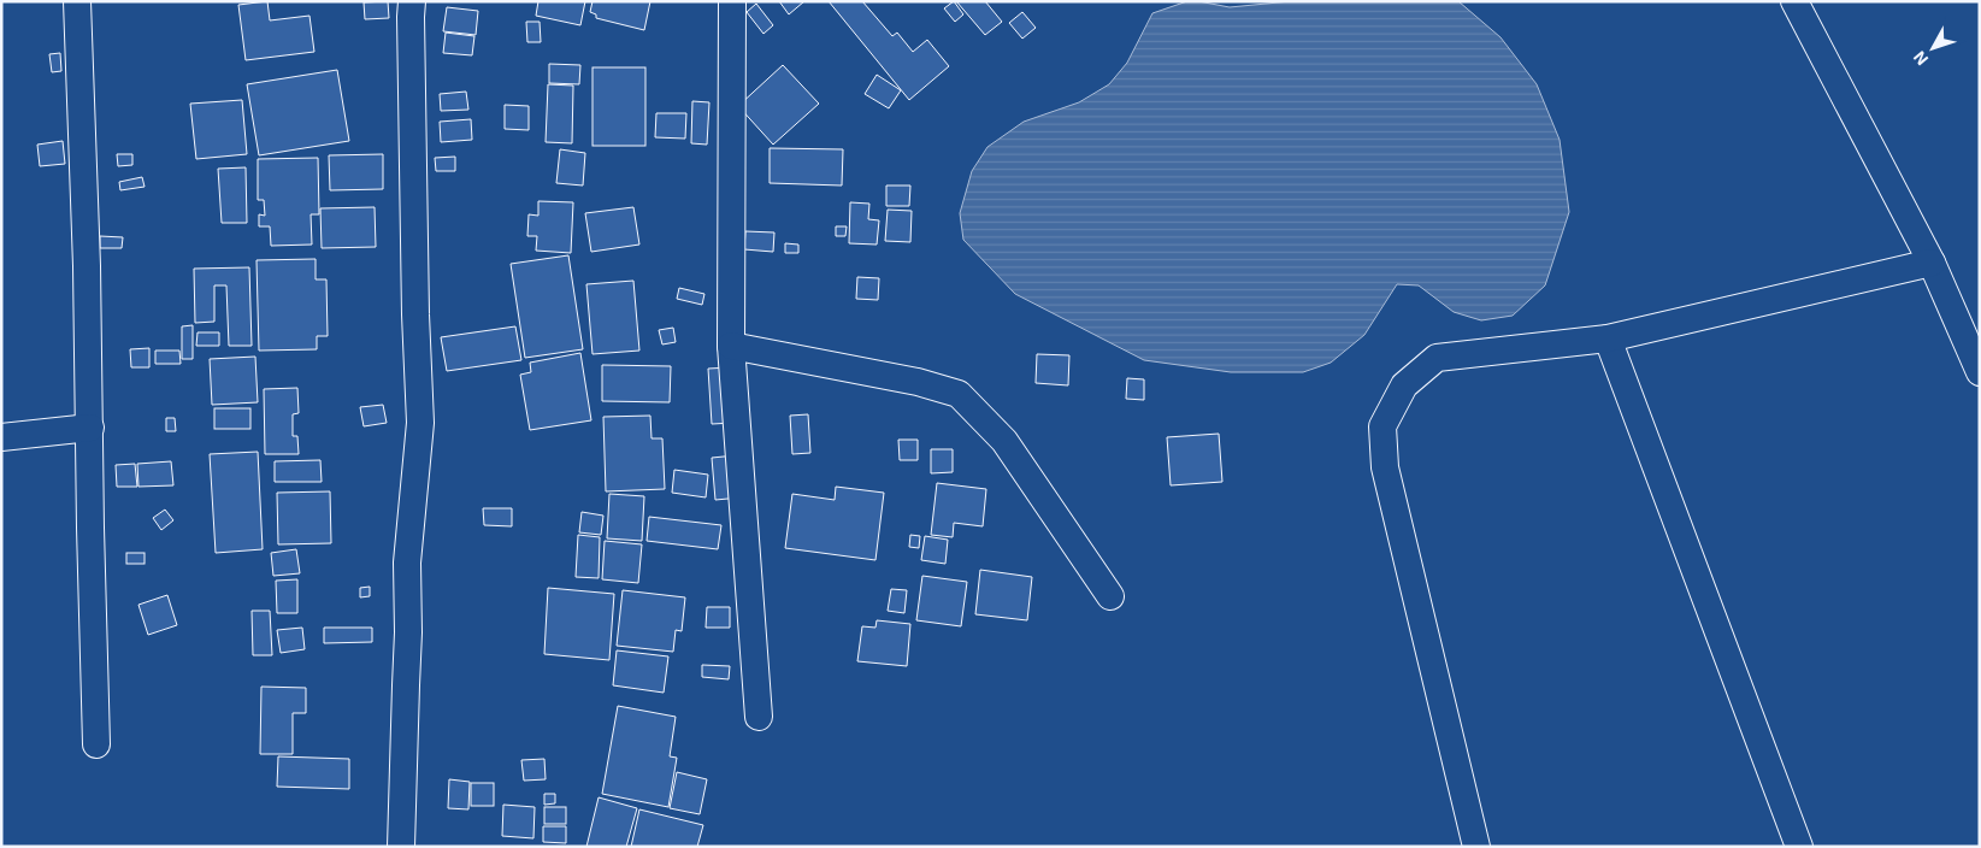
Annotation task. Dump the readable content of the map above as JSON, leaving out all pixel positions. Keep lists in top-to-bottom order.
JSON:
{
  "north": "bottom left"
}
